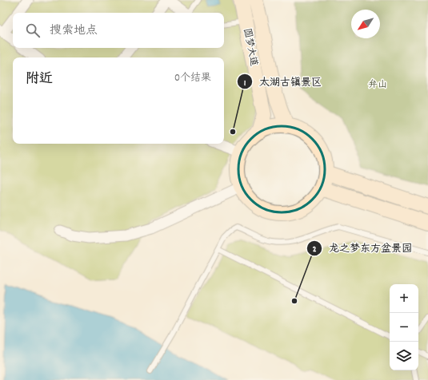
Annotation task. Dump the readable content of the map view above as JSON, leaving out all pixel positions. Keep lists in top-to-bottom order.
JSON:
{
  "streets": {
    "street": ["圆梦大道"]
  },
  "parks": ["弁山"],
  "places": ["太湖古镇景区", "龙之梦东方盆景园"],
  "north": "bottom left",
  "page": {
    "search": "搜索地点",
    "heading": ["附近", "0个结果"],
    "map_buttons": ["+", "−"]
  }
}
